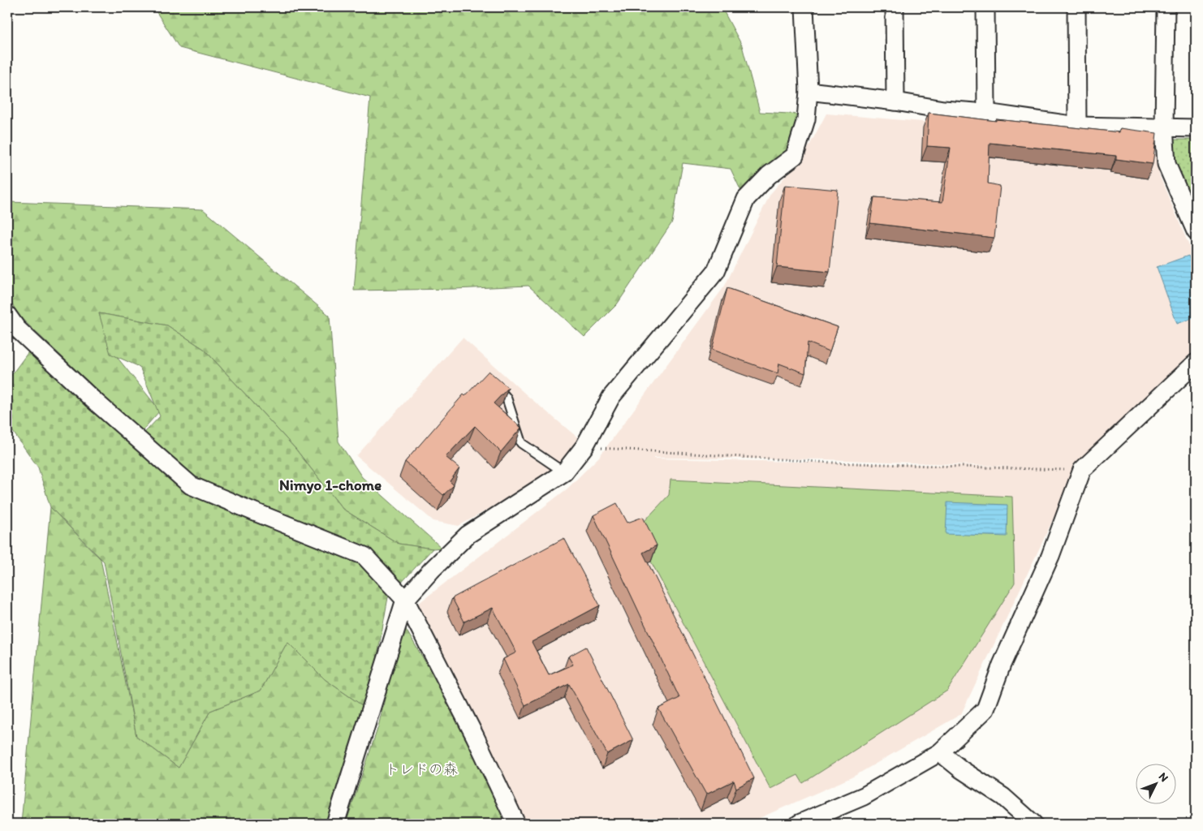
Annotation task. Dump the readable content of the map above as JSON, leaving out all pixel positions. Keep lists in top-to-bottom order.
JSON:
{
  "districts": ["Nimyo 1-chome"],
  "parks": ["トレドの森"],
  "north": "top right"
}
